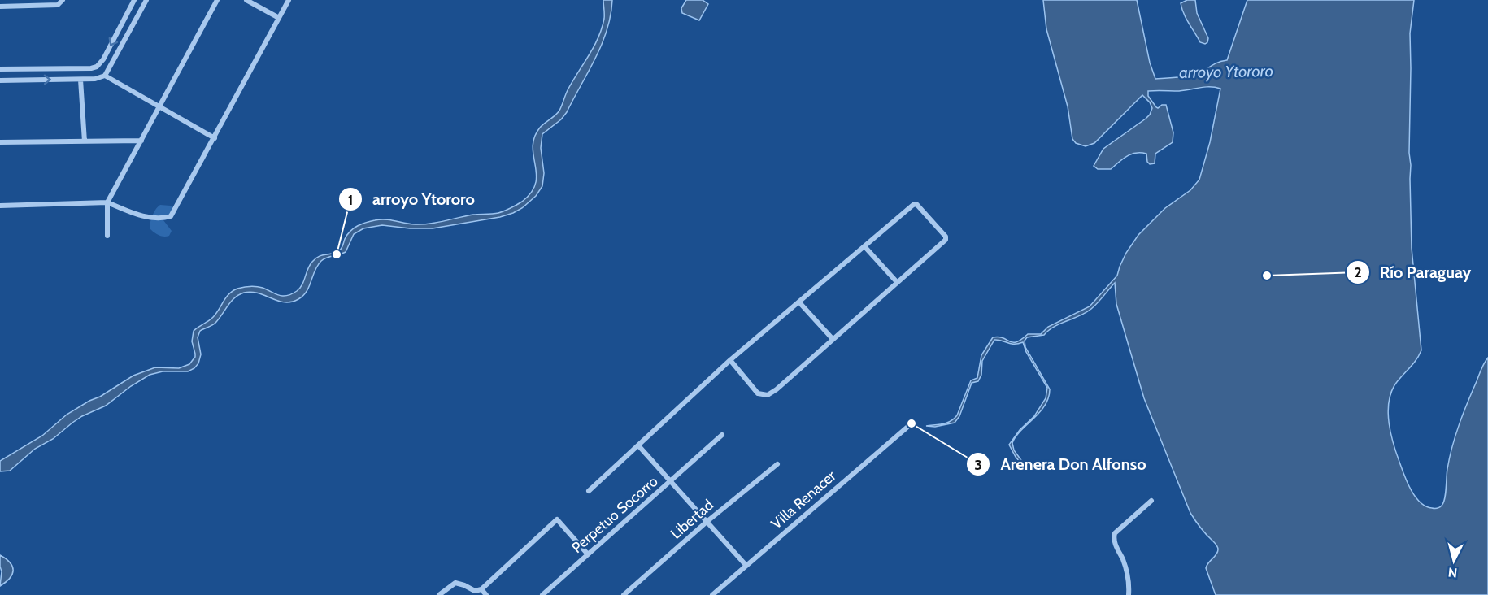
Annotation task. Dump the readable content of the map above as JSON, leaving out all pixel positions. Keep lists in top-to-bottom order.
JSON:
{
  "streets": {
    "street": ["Villa Renacer", "Perpetuo Socorro", "Libertad"]
  },
  "water": ["arroyo Ytororo"],
  "places": ["arroyo Ytororo", "Río Paraguay", "Arenera Don Alfonso"],
  "north": "bottom"
}
